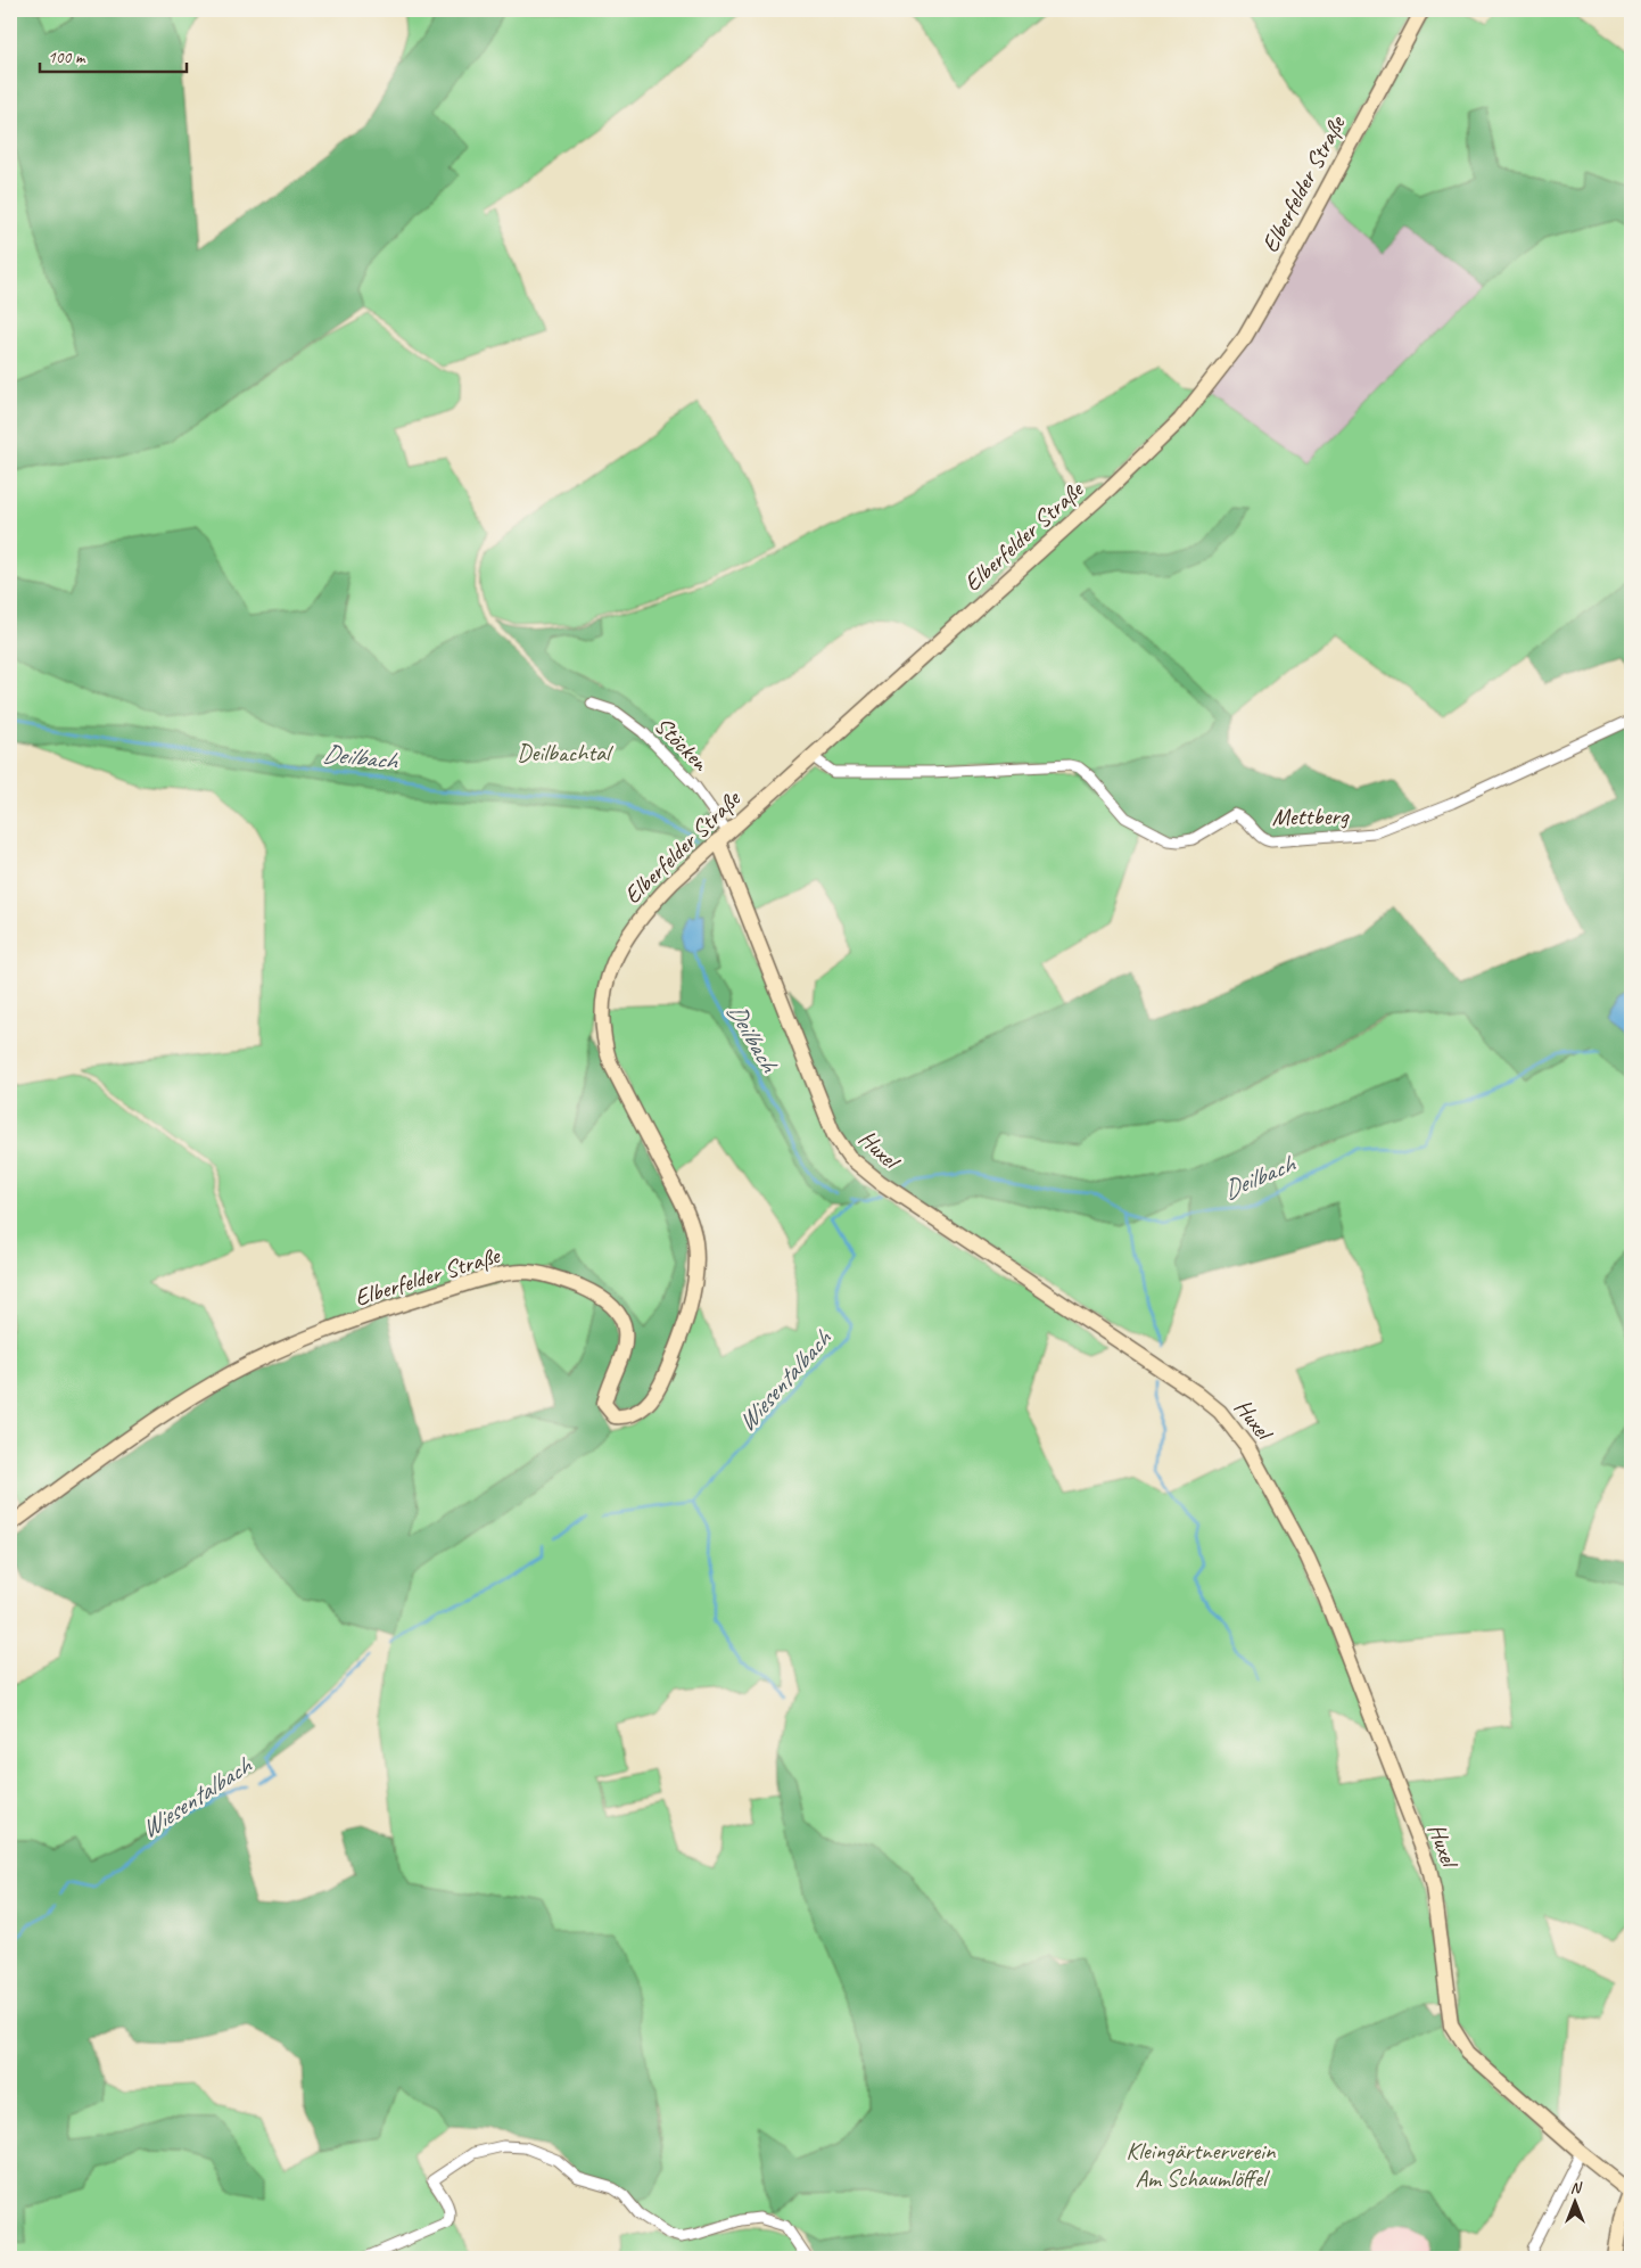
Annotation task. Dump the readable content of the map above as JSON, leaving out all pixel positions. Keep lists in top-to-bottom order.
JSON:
{
  "streets": {
    "main road": ["Elberfelder Straße", "Huxel"],
    "street": ["Stöcken", "Mettberg"]
  },
  "crossings": [
    ["Elberfelder Straße", "Stöcken"],
    ["Elberfelder Straße", "Mettberg"],
    ["Elberfelder Straße", "Huxel"],
    ["Stöcken", "Huxel"]
  ],
  "water": ["Deilbach", "Wiesentalbach"],
  "parks": ["Deilbachtal", "Kleingärtnerverein Am Schaumlöffel"],
  "scale_bar": "100 m",
  "north": "top"
}
